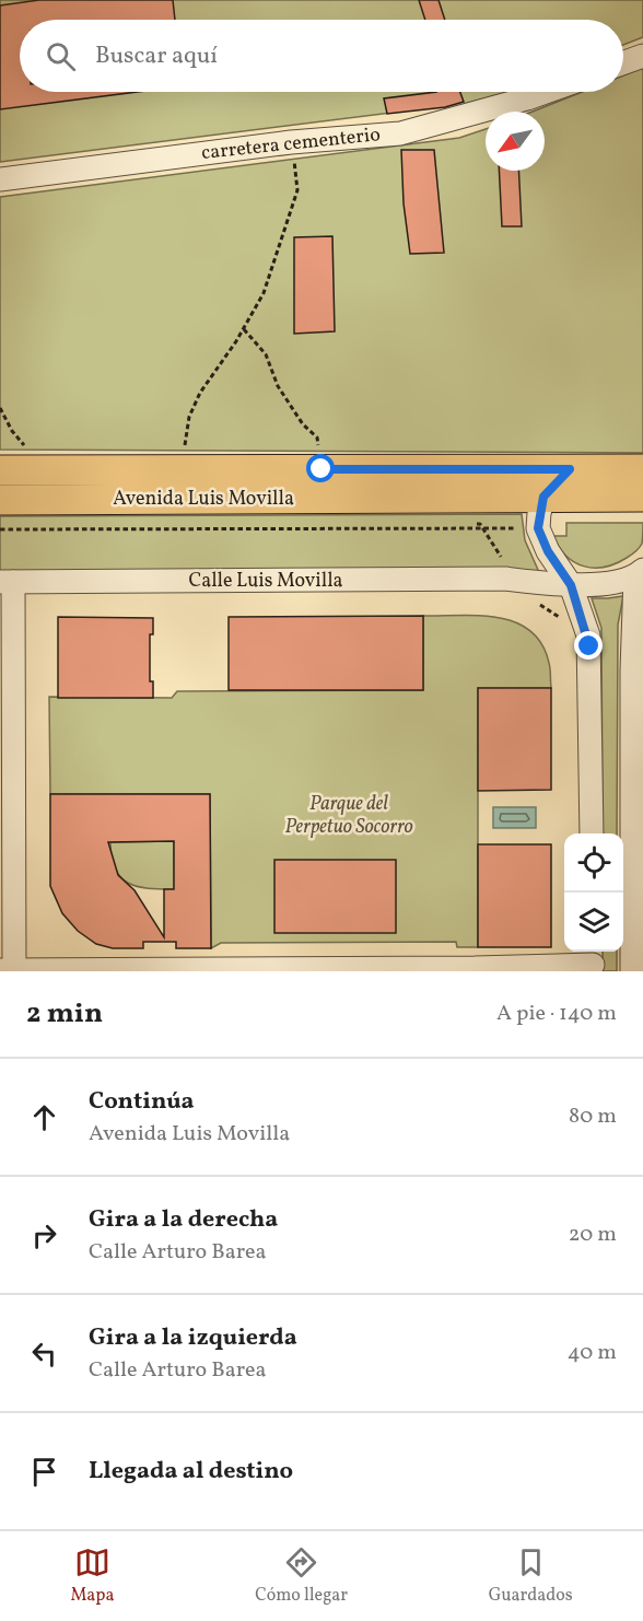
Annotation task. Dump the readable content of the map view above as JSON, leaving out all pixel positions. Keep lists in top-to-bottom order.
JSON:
{
  "streets": {
    "main road": ["Avenida Luis Movilla"],
    "street": ["carretera cementerio", "Calle Luis Movilla"]
  },
  "parks": ["Parque del Perpetuo Socorro"],
  "north": "bottom left",
  "page": {
    "search": "Buscar aquí",
    "heading": ["2 min", "A pie · 140 m"],
    "list": [
      ["Continúa", "Avenida Luis Movilla", "80 m"],
      ["Gira a la derecha", "Calle Arturo Barea", "20 m"],
      ["Gira a la izquierda", "Calle Arturo Barea", "40 m"],
      "Llegada al destino"
    ],
    "nav": ["Mapa", "Cómo llegar", "Guardados"]
  }
}
